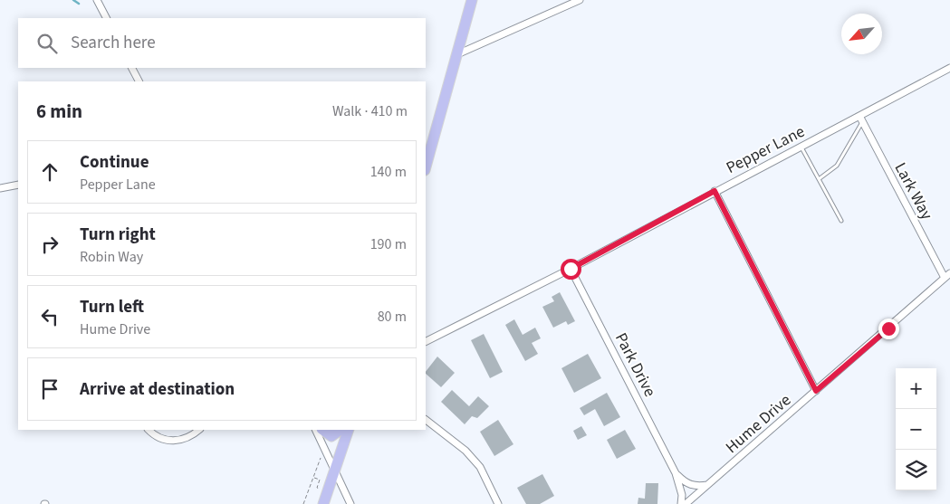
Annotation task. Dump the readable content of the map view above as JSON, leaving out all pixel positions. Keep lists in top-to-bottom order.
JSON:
{
  "streets": {
    "street": [
      "Pepper Lane",
      "Lark Way",
      "Park Drive",
      "Hume Drive"
    ]
  },
  "crossings": [
    ["Pepper Lane", "Lark Way"],
    ["Pepper Lane", "Park Drive"],
    ["Lark Way", "Hume Drive"],
    ["Park Drive", "Hume Drive"]
  ],
  "north": "bottom left",
  "page": {
    "search": "Search here",
    "heading": ["6 min", "Walk · 410 m"],
    "list": [
      ["Continue", "Pepper Lane", "140 m"],
      ["Turn right", "Robin Way", "190 m"],
      ["Turn left", "Hume Drive", "80 m"],
      "Arrive at destination"
    ],
    "map_buttons": ["+", "−"]
  }
}
